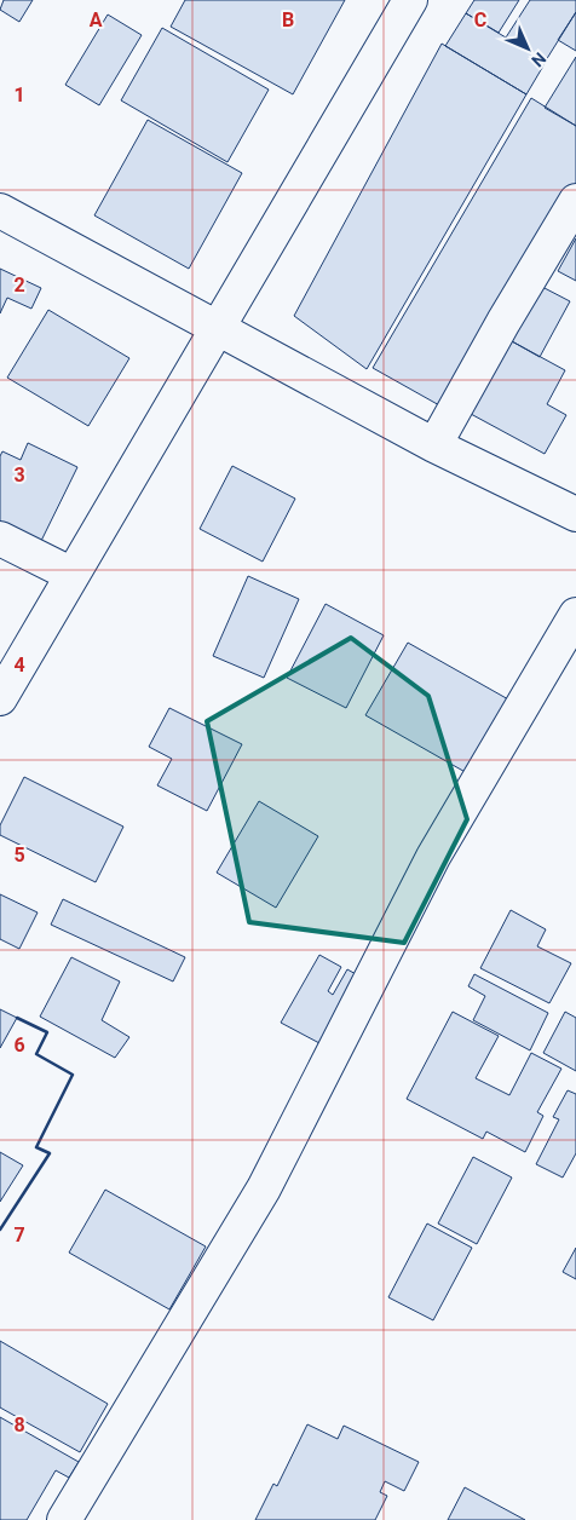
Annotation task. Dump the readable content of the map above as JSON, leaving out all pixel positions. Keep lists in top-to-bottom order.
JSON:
{
  "north": "bottom right",
  "grid": {
    "columns": ["A", "B", "C"],
    "rows": [
      "1",
      "2",
      "3",
      "4",
      "5",
      "6",
      "7",
      "8"
    ]
  }
}
